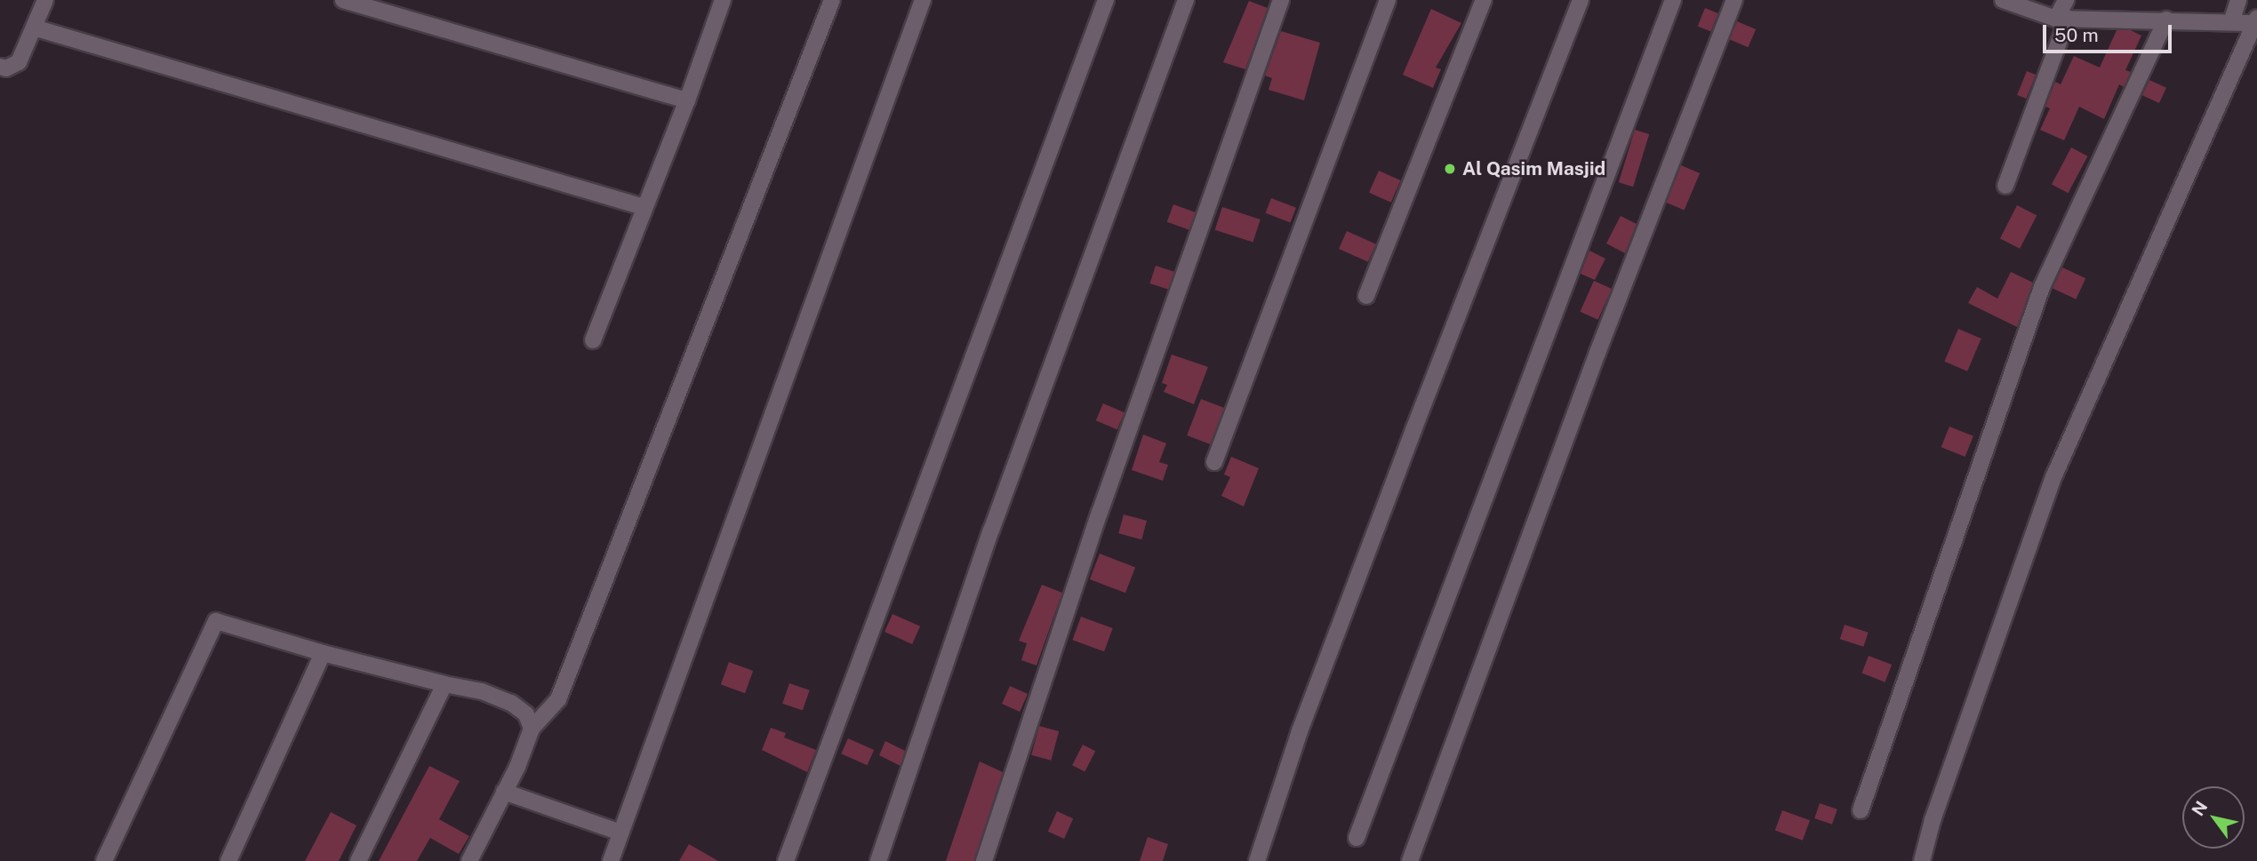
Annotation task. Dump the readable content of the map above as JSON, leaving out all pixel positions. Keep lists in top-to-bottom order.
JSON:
{
  "places": ["Al Qasim Masjid"],
  "scale_bar": "50 m",
  "north": "top left"
}
